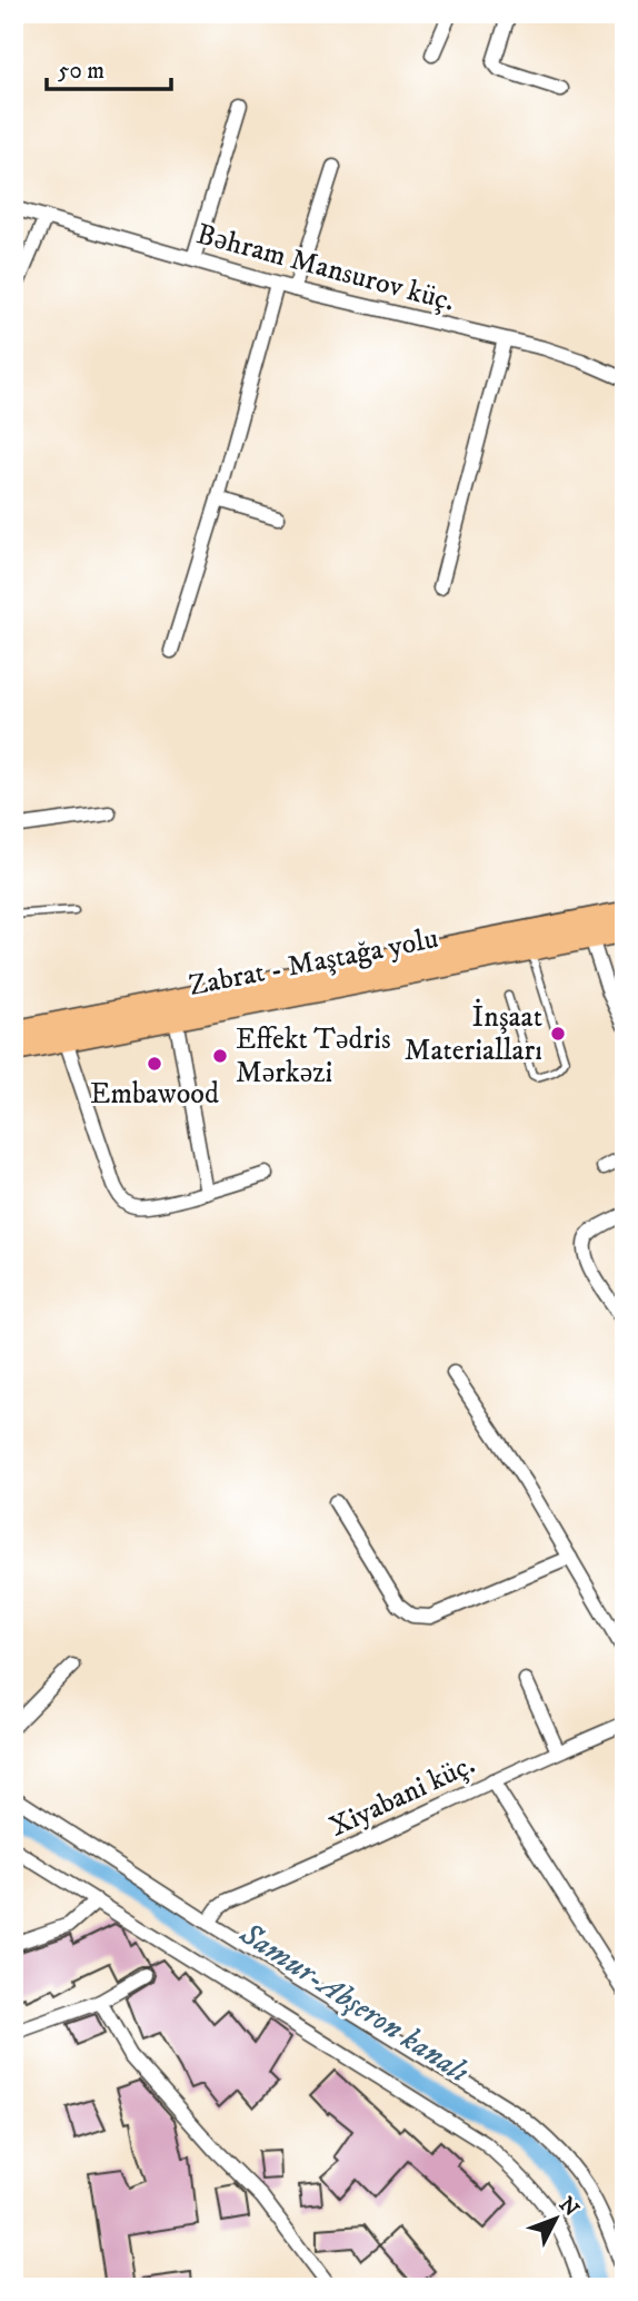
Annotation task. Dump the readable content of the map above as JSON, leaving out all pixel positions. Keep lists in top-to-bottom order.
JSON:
{
  "streets": {
    "main road": ["Zabrat - Maştağa yolu"],
    "street": ["Bəhram Mansurov küç.", "Xiyabani küç."]
  },
  "water": ["Samur-Abşeron kanalı"],
  "places": ["İnşaat Materialları", "Effekt Tədris Mərkəzi", "Embawood"],
  "scale_bar": "50 m",
  "north": "top right"
}
